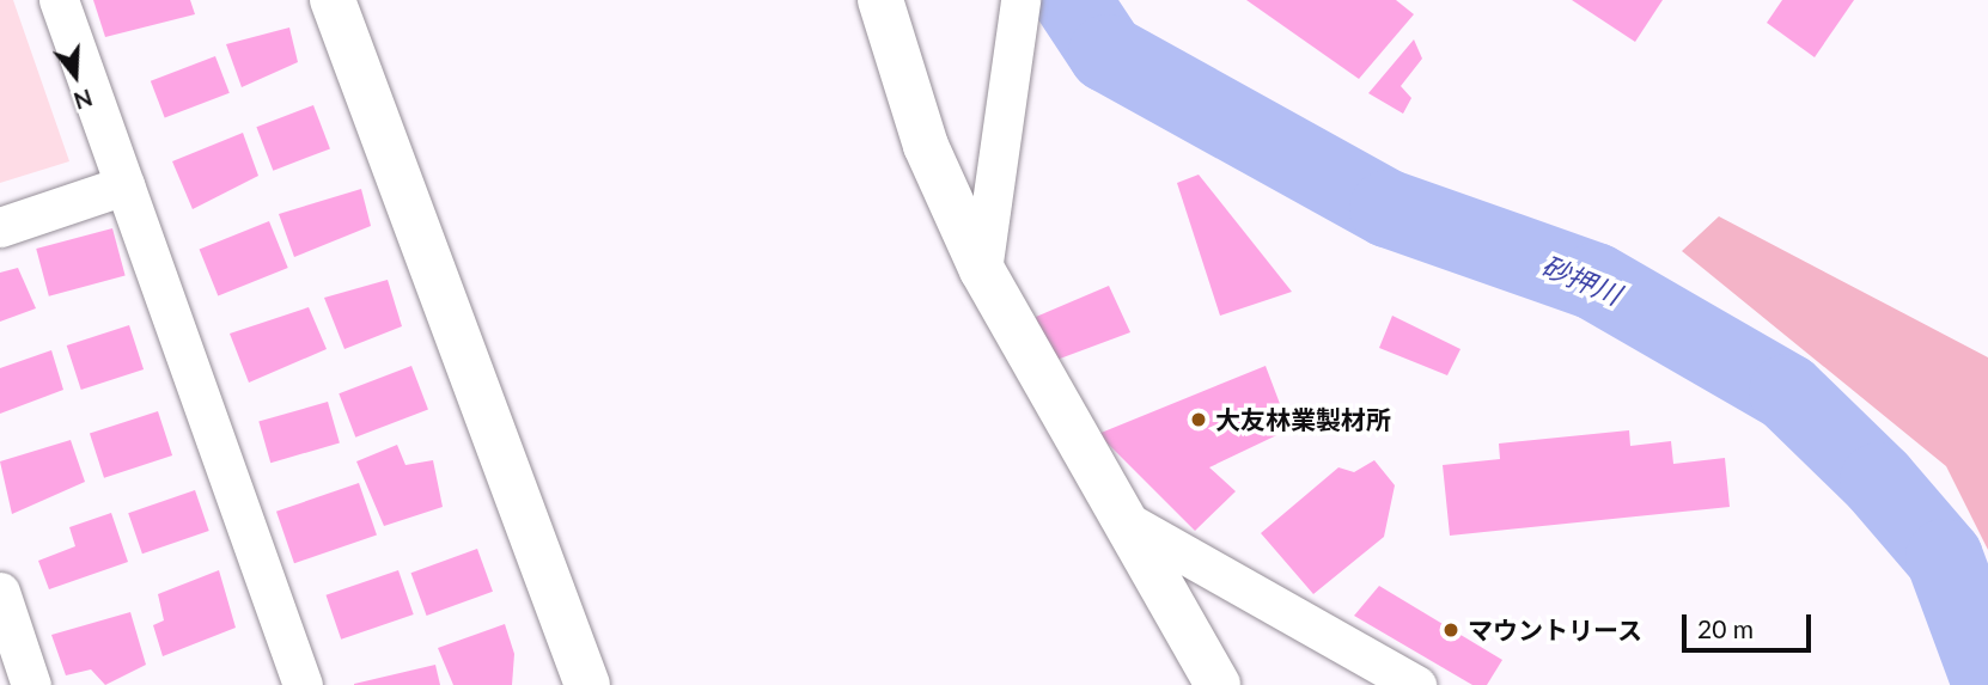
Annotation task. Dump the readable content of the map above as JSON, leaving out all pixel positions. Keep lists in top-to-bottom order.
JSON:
{
  "water": ["砂押川"],
  "places": ["大友林業製材所", "マウントリース"],
  "scale_bar": "20 m",
  "north": "bottom"
}
